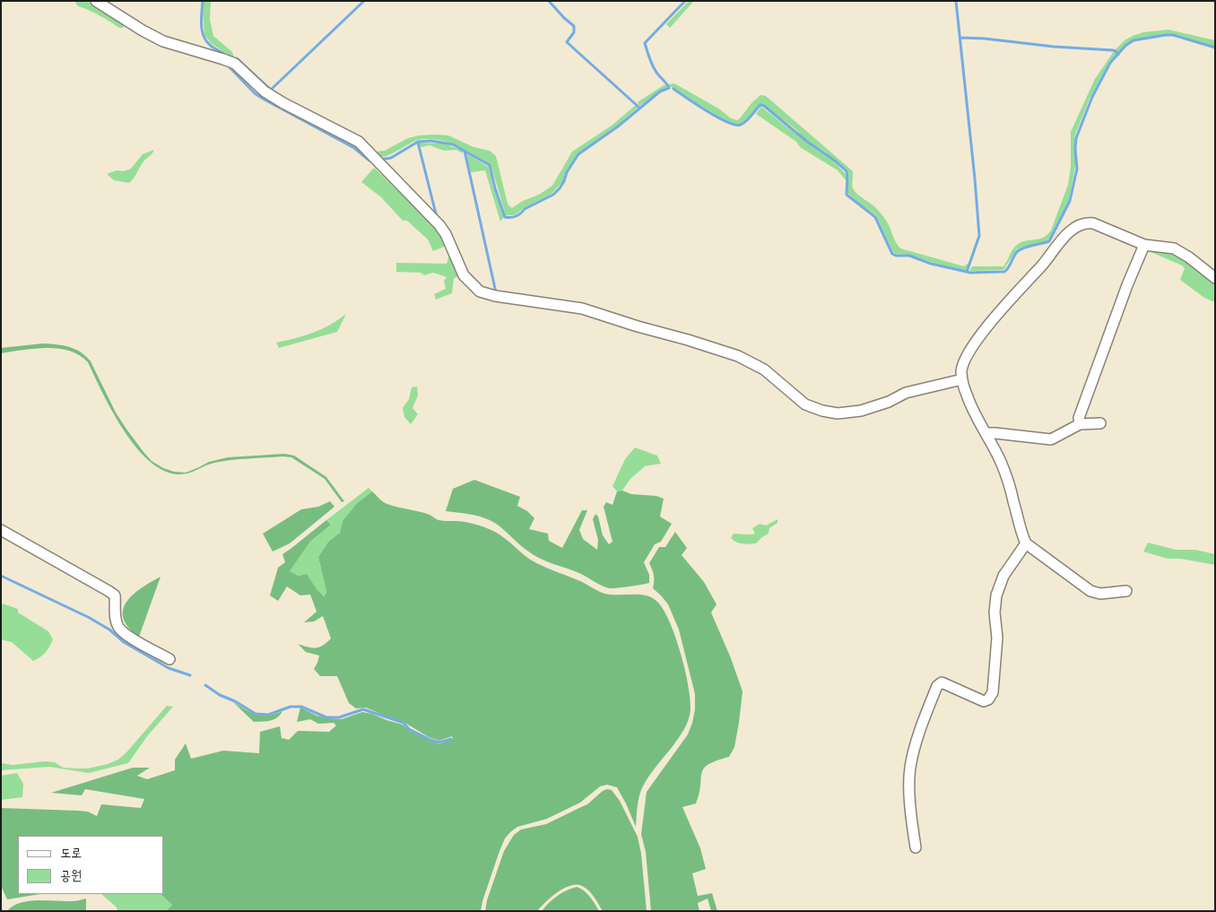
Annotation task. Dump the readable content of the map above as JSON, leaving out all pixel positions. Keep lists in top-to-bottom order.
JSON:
{
  "legend": ["도로", "공원"]
}
